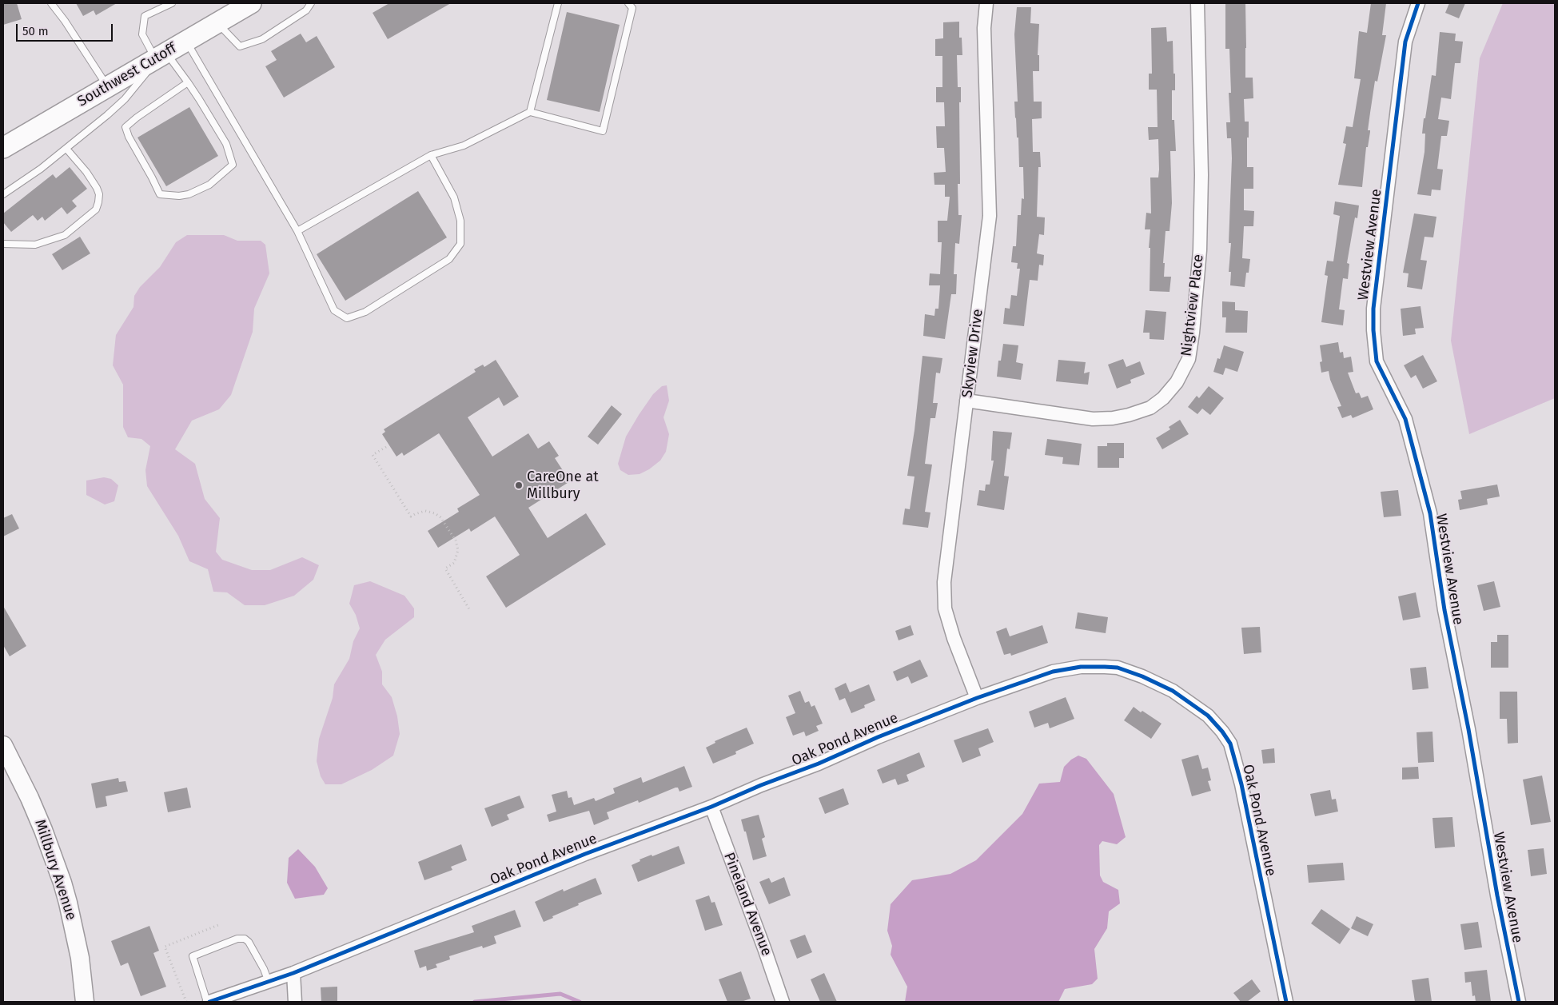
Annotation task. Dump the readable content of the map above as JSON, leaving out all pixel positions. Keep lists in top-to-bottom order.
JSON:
{
  "streets": {
    "main road": ["Southwest Cutoff", "Millbury Avenue"],
    "street": [
      "Westview Avenue",
      "Nightview Place",
      "Skyview Drive",
      "Oak Pond Avenue",
      "Pineland Avenue"
    ]
  },
  "crossings": [
    ["Nightview Place", "Skyview Drive"],
    ["Skyview Drive", "Oak Pond Avenue"],
    ["Oak Pond Avenue", "Pineland Avenue"]
  ],
  "places": ["CareOne at Millbury"],
  "scale_bar": "50 m"
}
